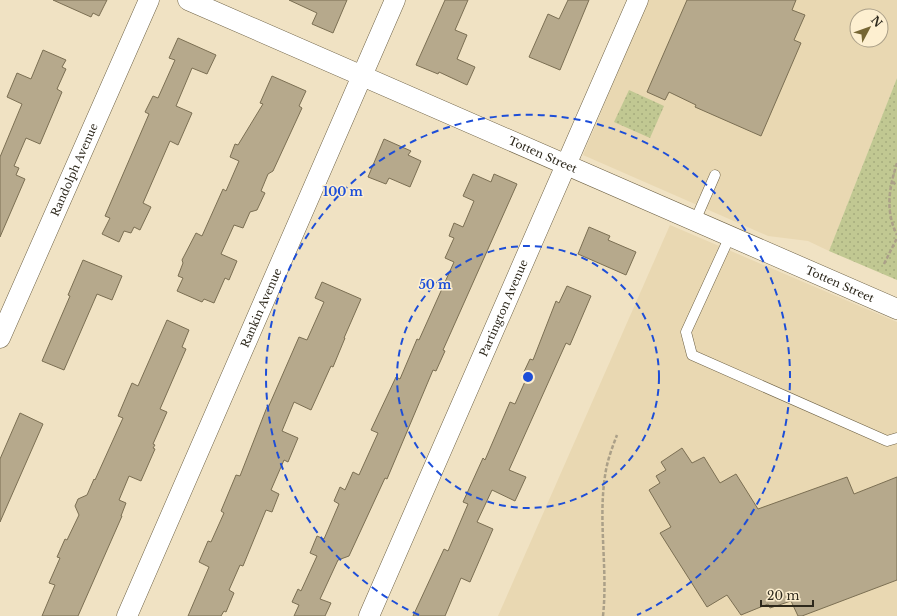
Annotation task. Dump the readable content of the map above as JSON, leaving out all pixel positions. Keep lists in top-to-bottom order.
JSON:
{
  "streets": {
    "street": [
      "Totten Street",
      "Randolph Avenue",
      "Rankin Avenue",
      "Partington Avenue"
    ]
  },
  "crossings": [
    ["Totten Street", "Rankin Avenue"],
    ["Totten Street", "Partington Avenue"]
  ],
  "scale_bar": "20 m",
  "north": "top right",
  "rings": ["100 m", "50 m"]
}
